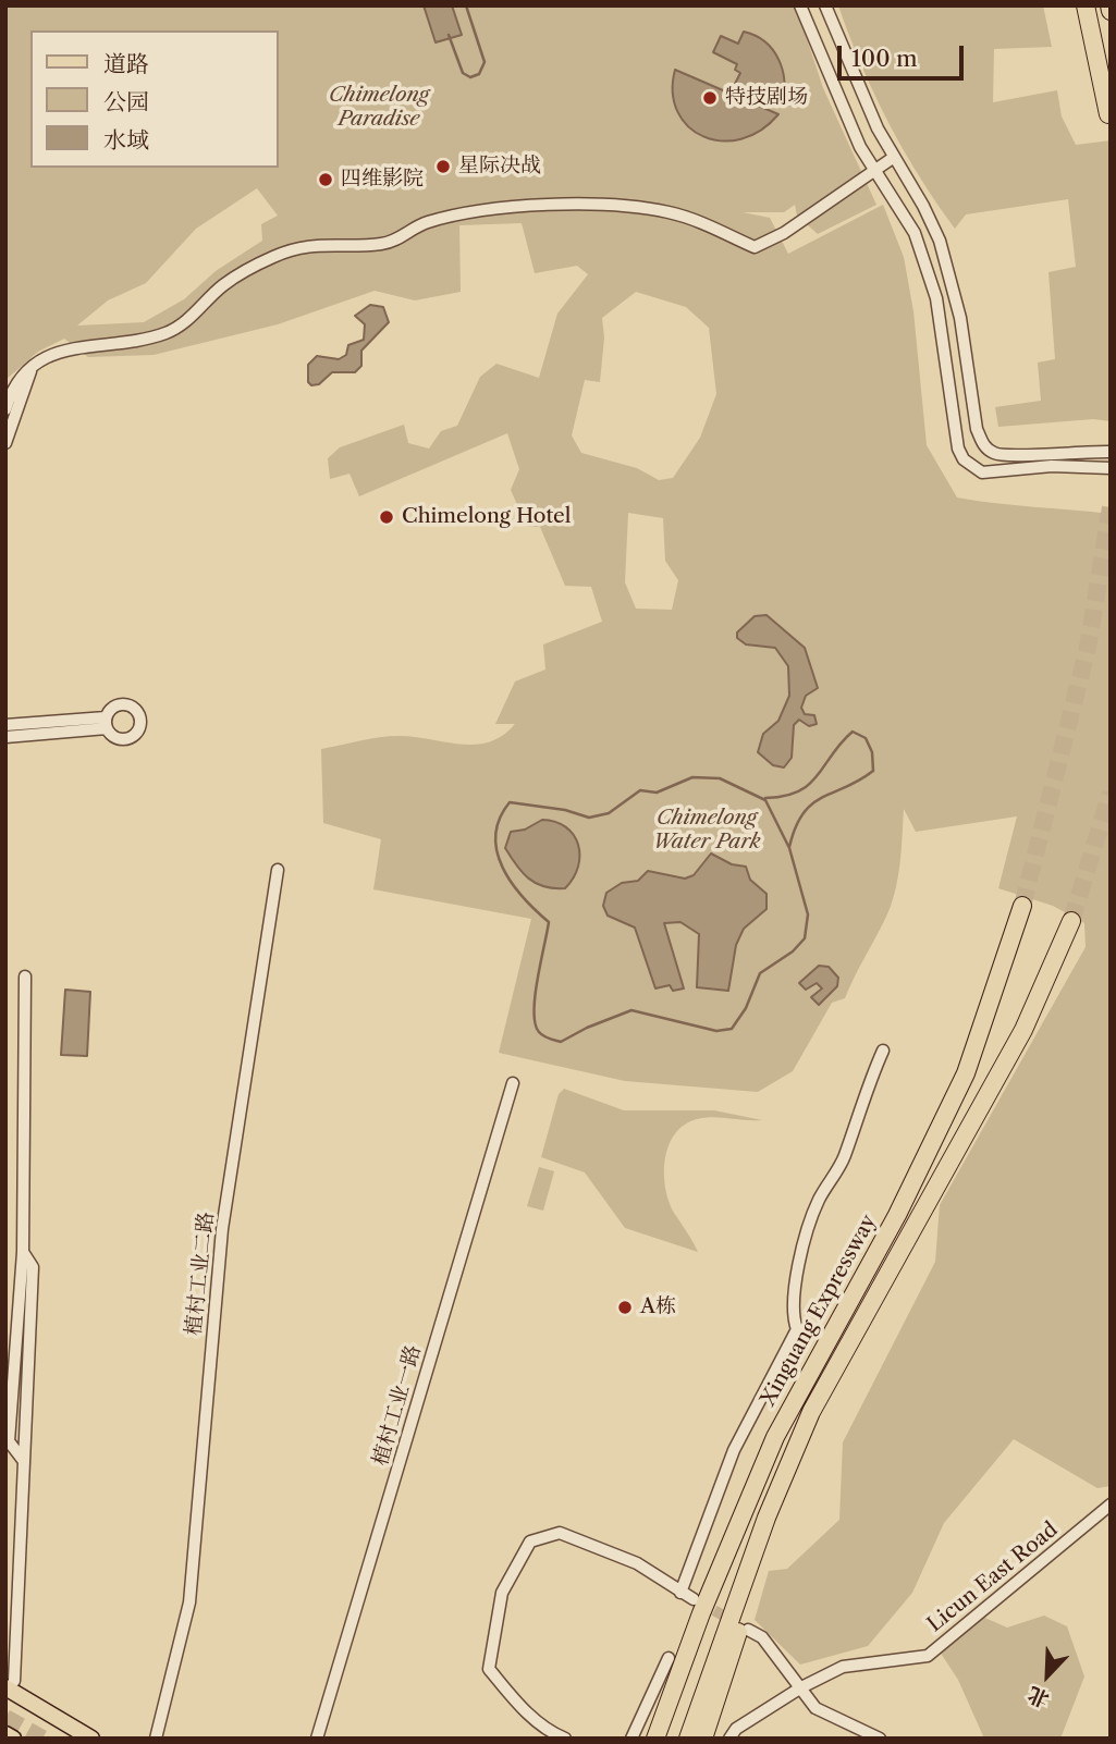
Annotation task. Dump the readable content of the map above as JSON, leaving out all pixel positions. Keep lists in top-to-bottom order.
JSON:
{
  "streets": {
    "highway": ["Xinguang Expressway"],
    "street": ["植村工业二路", "植村工业一路", "Licun East Road"]
  },
  "parks": ["Chimelong Paradise", "Chimelong Water Park"],
  "places": [
    "特技剧场",
    "星际决战",
    "四维影院",
    "Chimelong Hotel",
    "A栋"
  ],
  "legend": ["道路", "公园", "水域"],
  "scale_bar": "100 m",
  "north": "bottom left"
}
